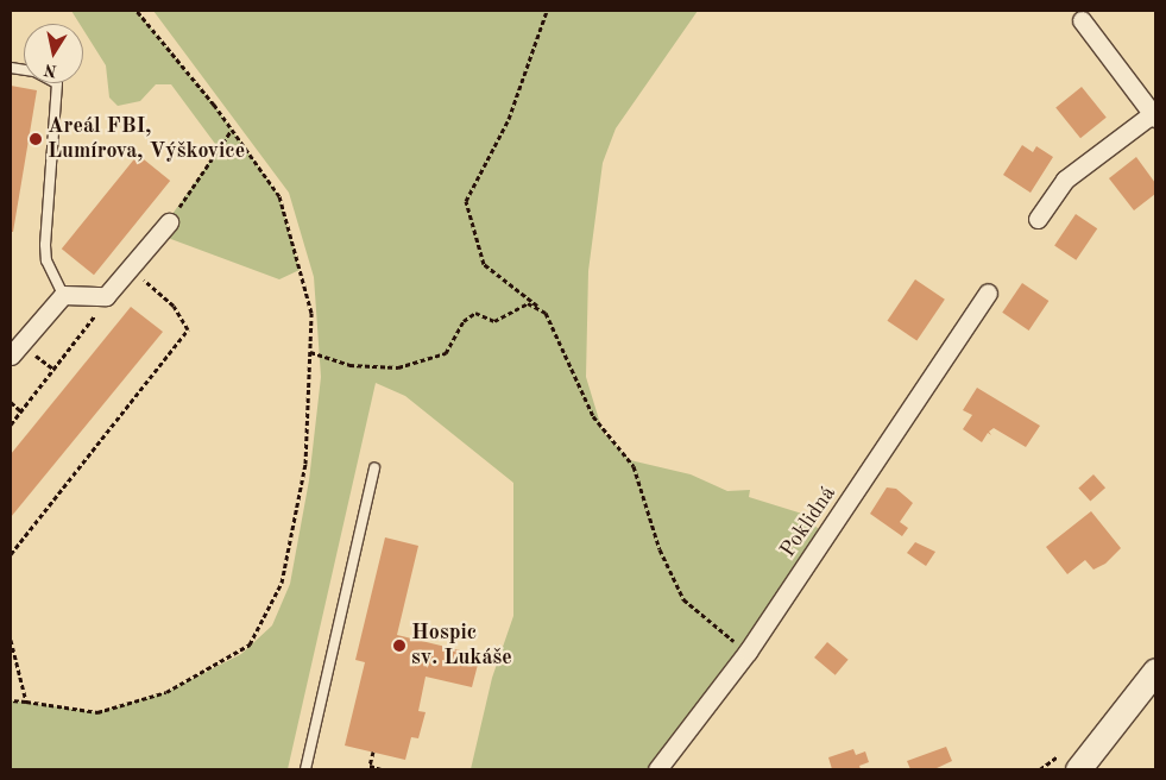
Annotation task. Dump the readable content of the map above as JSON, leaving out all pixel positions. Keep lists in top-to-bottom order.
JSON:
{
  "streets": {
    "street": ["Poklidná"]
  },
  "places": ["Areál FBI, Lumírova, Výškovice", "Hospic sv. Lukáše"],
  "north": "bottom"
}
